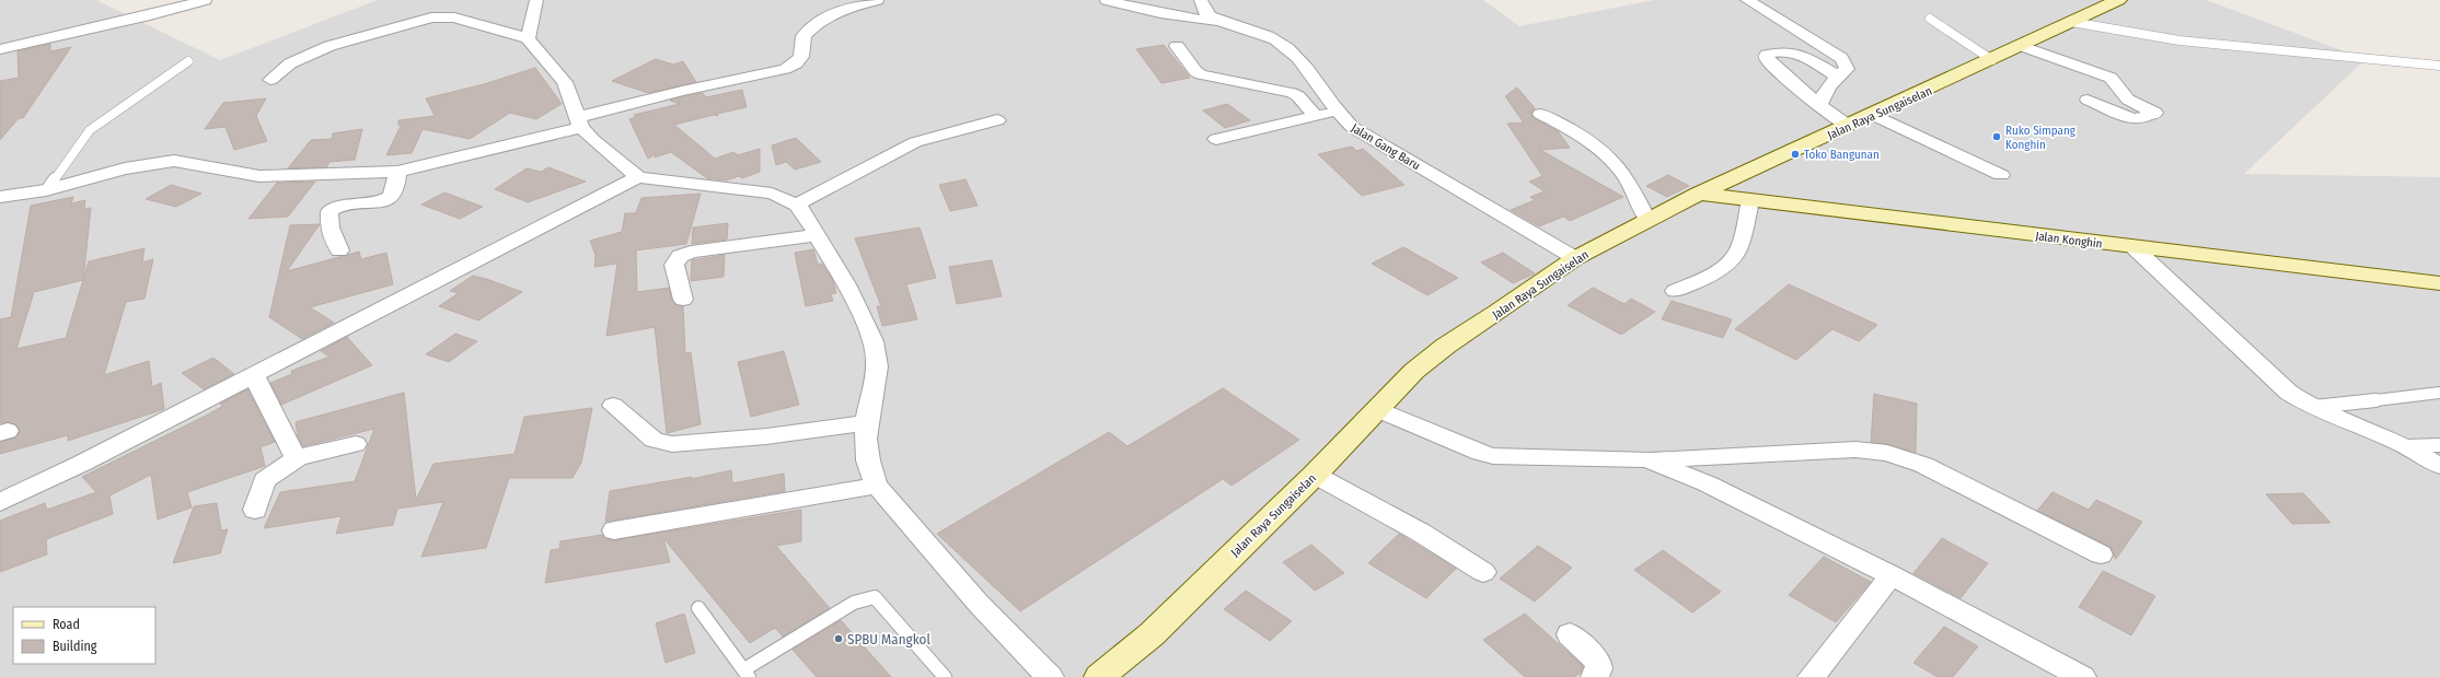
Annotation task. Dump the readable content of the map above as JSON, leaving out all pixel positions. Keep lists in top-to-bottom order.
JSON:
{
  "streets": {
    "main road": ["Jalan Raya Sungaiselan", "Jalan Konghin"],
    "street": ["Jalan Gang Baru"]
  },
  "crossings": [
    ["Jalan Raya Sungaiselan", "Jalan Gang Baru"],
    ["Jalan Raya Sungaiselan", "Jalan Konghin"]
  ],
  "places": ["Ruko Simpang Konghin", "Toko Bangunan", "SPBU Mangkol"],
  "legend": ["Road", "Building"]
}
